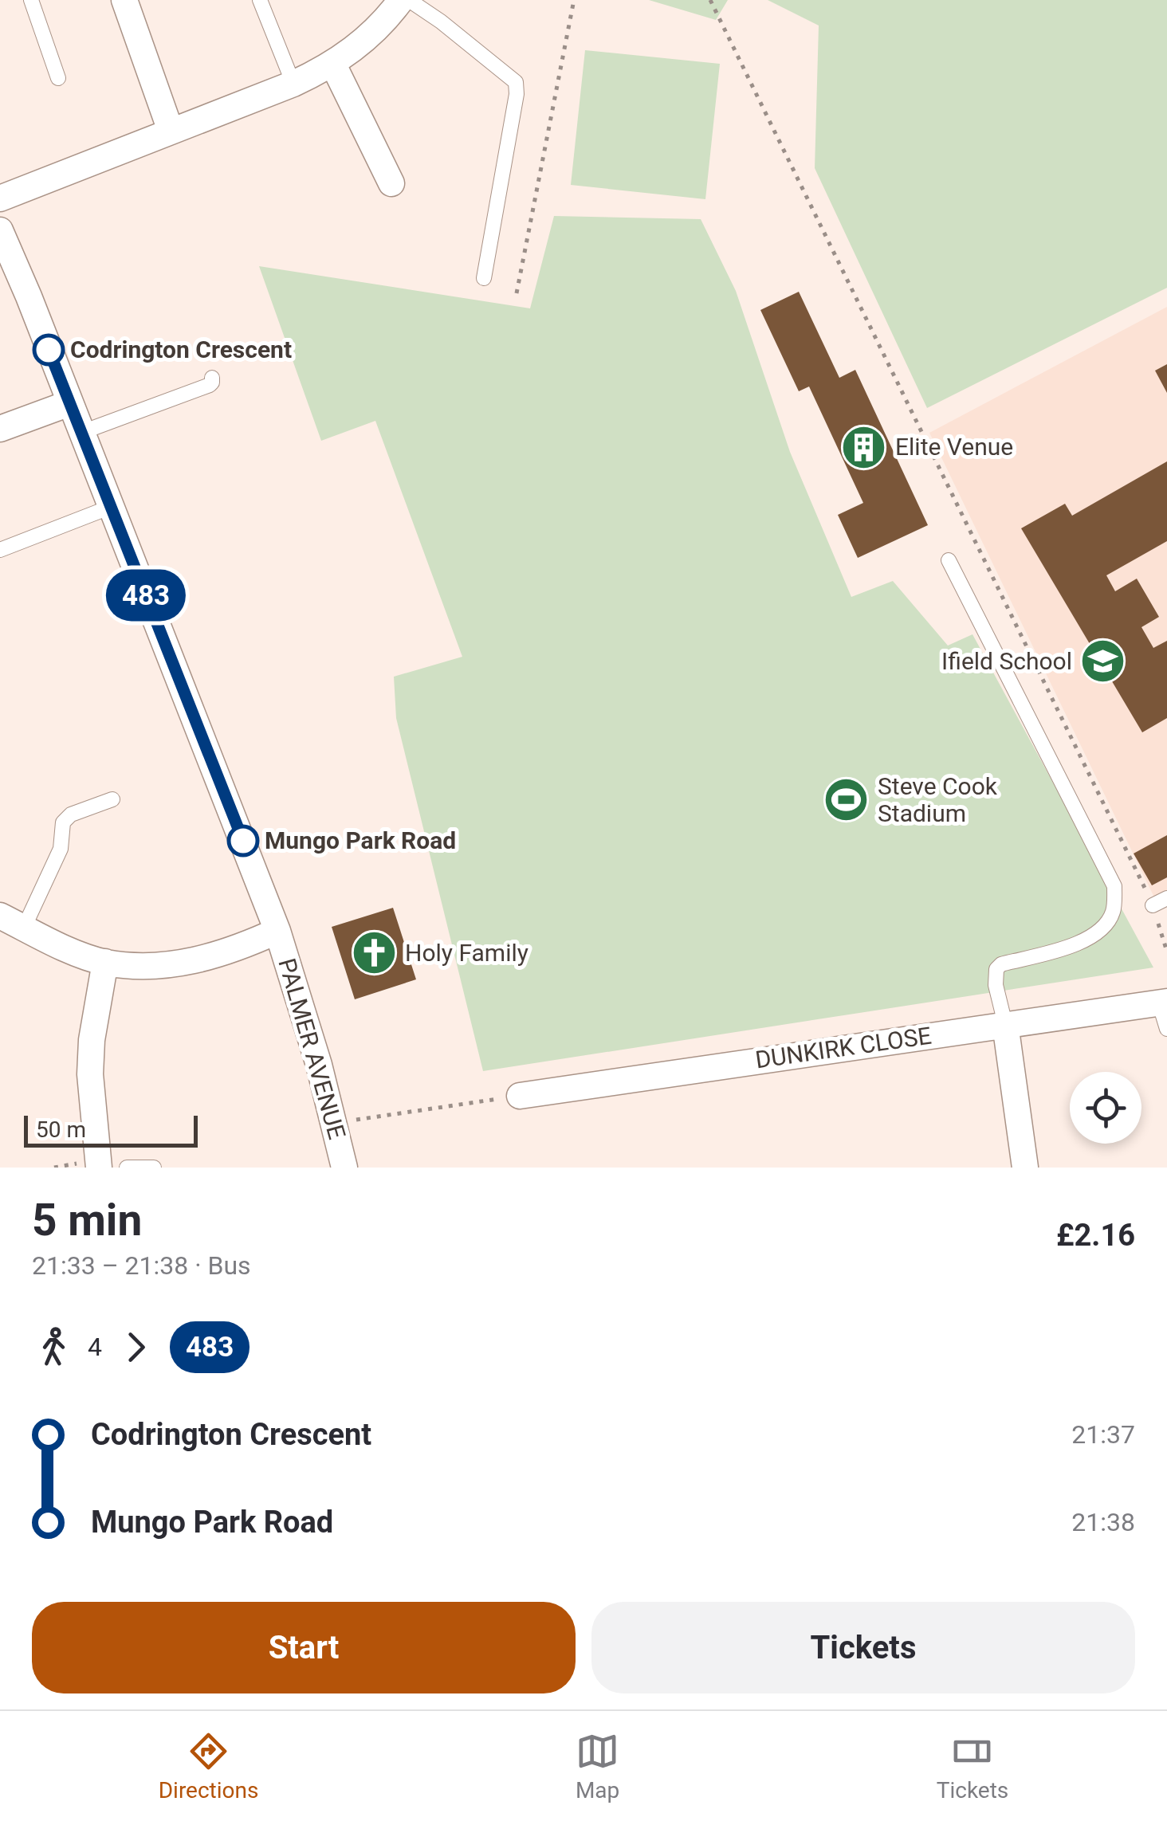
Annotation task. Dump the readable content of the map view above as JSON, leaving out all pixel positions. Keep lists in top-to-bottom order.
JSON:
{
  "streets": {
    "street": ["DUNKIRK CLOSE", "PALMER AVENUE"]
  },
  "places": {
    "other": ["Codrington Crescent", "Mungo Park Road"],
    "building": ["Elite Venue"],
    "school or university": ["Ifield School"],
    "sports": ["Steve Cook Stadium"],
    "church": ["Holy Family"]
  },
  "lines": ["bus line 483"],
  "scale_bar": "50 m",
  "page": {
    "on_map": "483",
    "scale": "50 m",
    "heading": ["5 min", "21:33 – 21:38 · Bus", "£2.16"],
    "legs": ["4", "483"],
    "list": [
      {
        "name": "Codrington Crescent",
        "value": "21:37"
      },
      {
        "name": "Mungo Park Road",
        "value": "21:38"
      }
    ],
    "buttons": ["Start", "Tickets"],
    "tabs": ["Directions", "Map", "Tickets"]
  }
}
